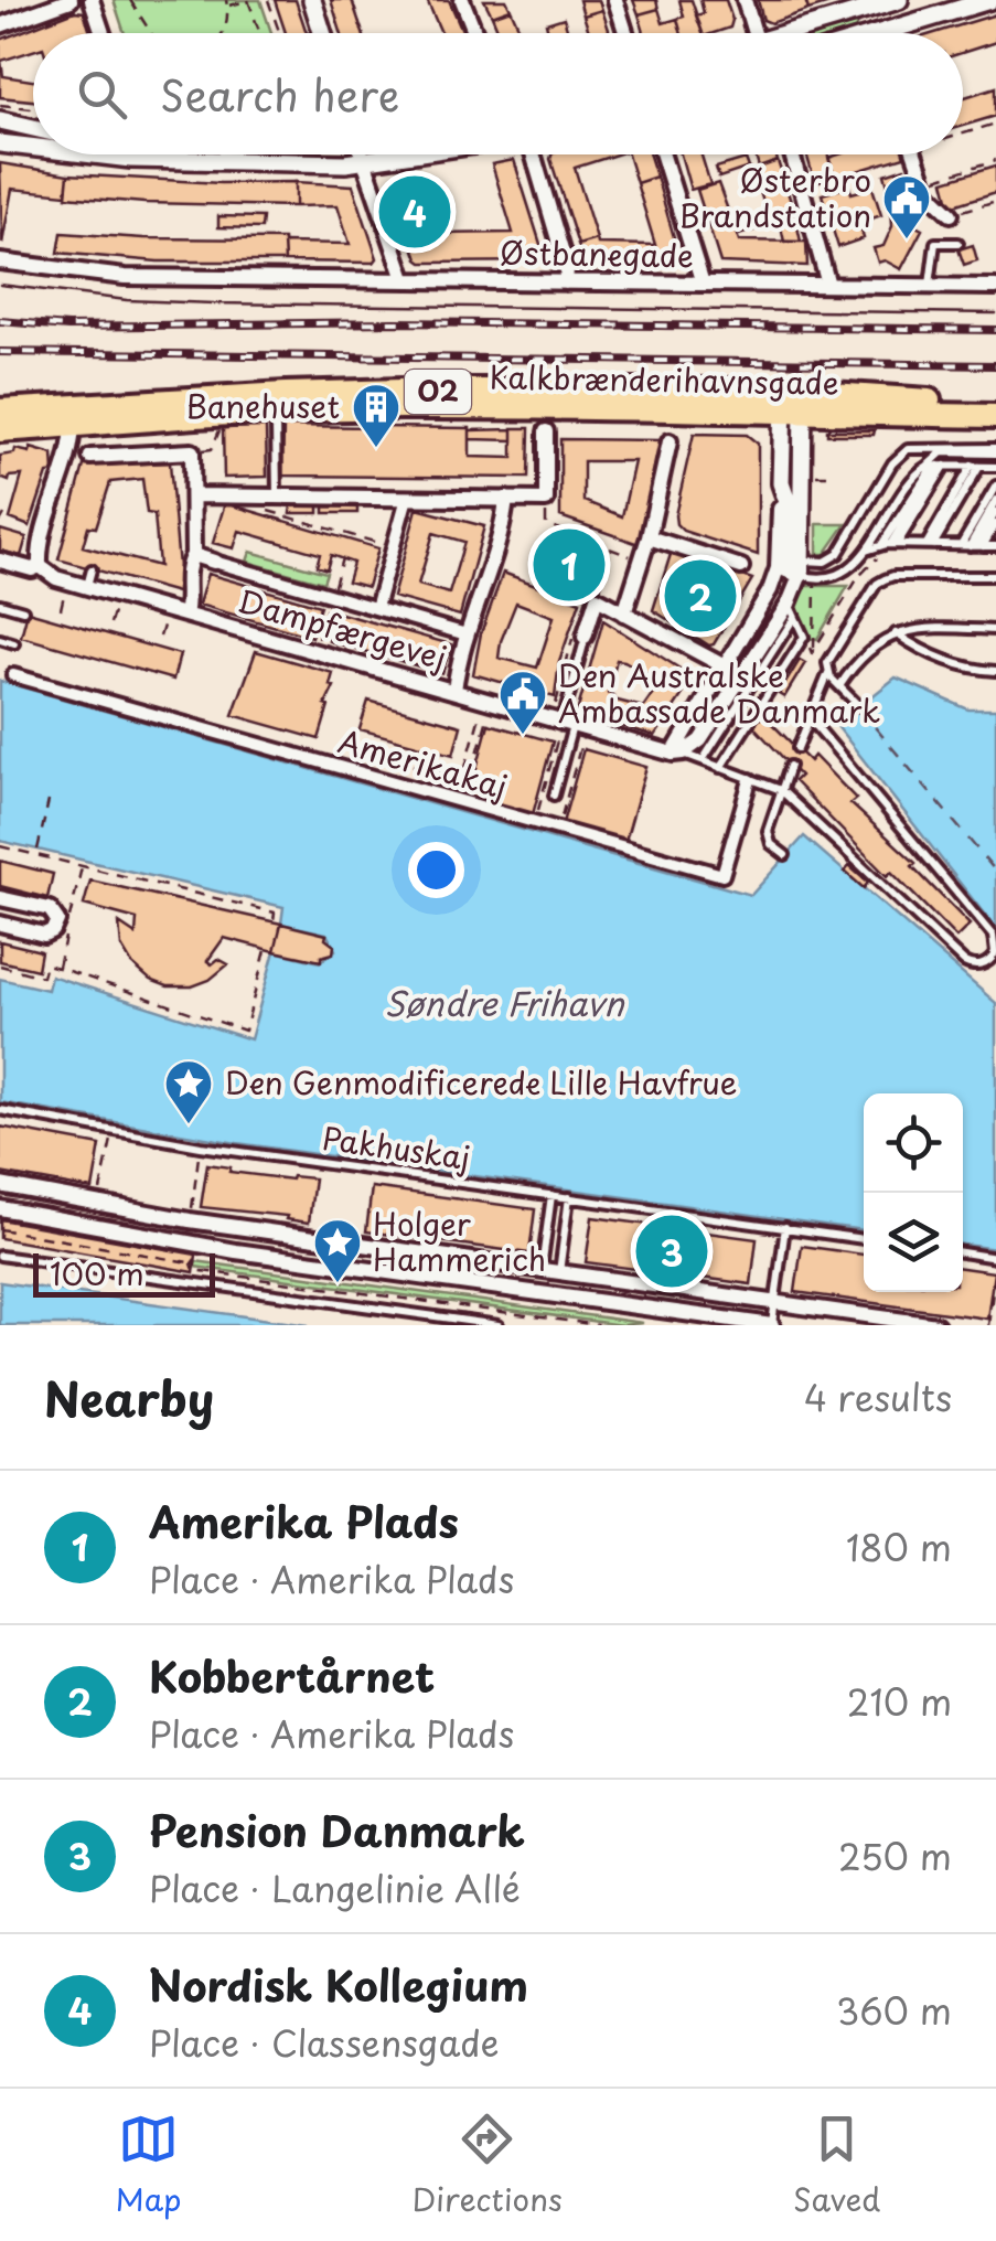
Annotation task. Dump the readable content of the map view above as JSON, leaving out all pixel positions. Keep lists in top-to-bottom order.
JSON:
{
  "streets": {
    "main road": ["Kalkbrænderihavnsgade", "O2"],
    "street": ["Østbanegade", "Dampfærgevej", "Amerikakaj"],
    "lane": ["Pakhuskaj"]
  },
  "water": ["Søndre Frihavn"],
  "places": {
    "public building": ["Østerbro Brandstation", "Den Australske Ambassade Danmark"],
    "building": ["Banehuset"],
    "place": ["Den Genmodificerede Lille Havfrue", "Holger Hammerich"]
  },
  "scale_bar": "100 m",
  "page": {
    "search": "Search here",
    "pins": [
      "4",
      "1",
      "2",
      "3"
    ],
    "scale": "100 m",
    "heading": ["Nearby", "4 results"],
    "list": [
      {
        "mark": "1",
        "name": "Amerika Plads",
        "note": "Place · Amerika Plads",
        "value": "180 m"
      },
      {
        "mark": "2",
        "name": "Kobbertårnet",
        "note": "Place · Amerika Plads",
        "value": "210 m"
      },
      {
        "mark": "3",
        "name": "Pension Danmark",
        "note": "Place · Langelinie Allé",
        "value": "250 m"
      },
      {
        "mark": "4",
        "name": "Nordisk Kollegium",
        "note": "Place · Classensgade",
        "value": "360 m"
      }
    ],
    "nav": ["Map", "Directions", "Saved"]
  }
}
